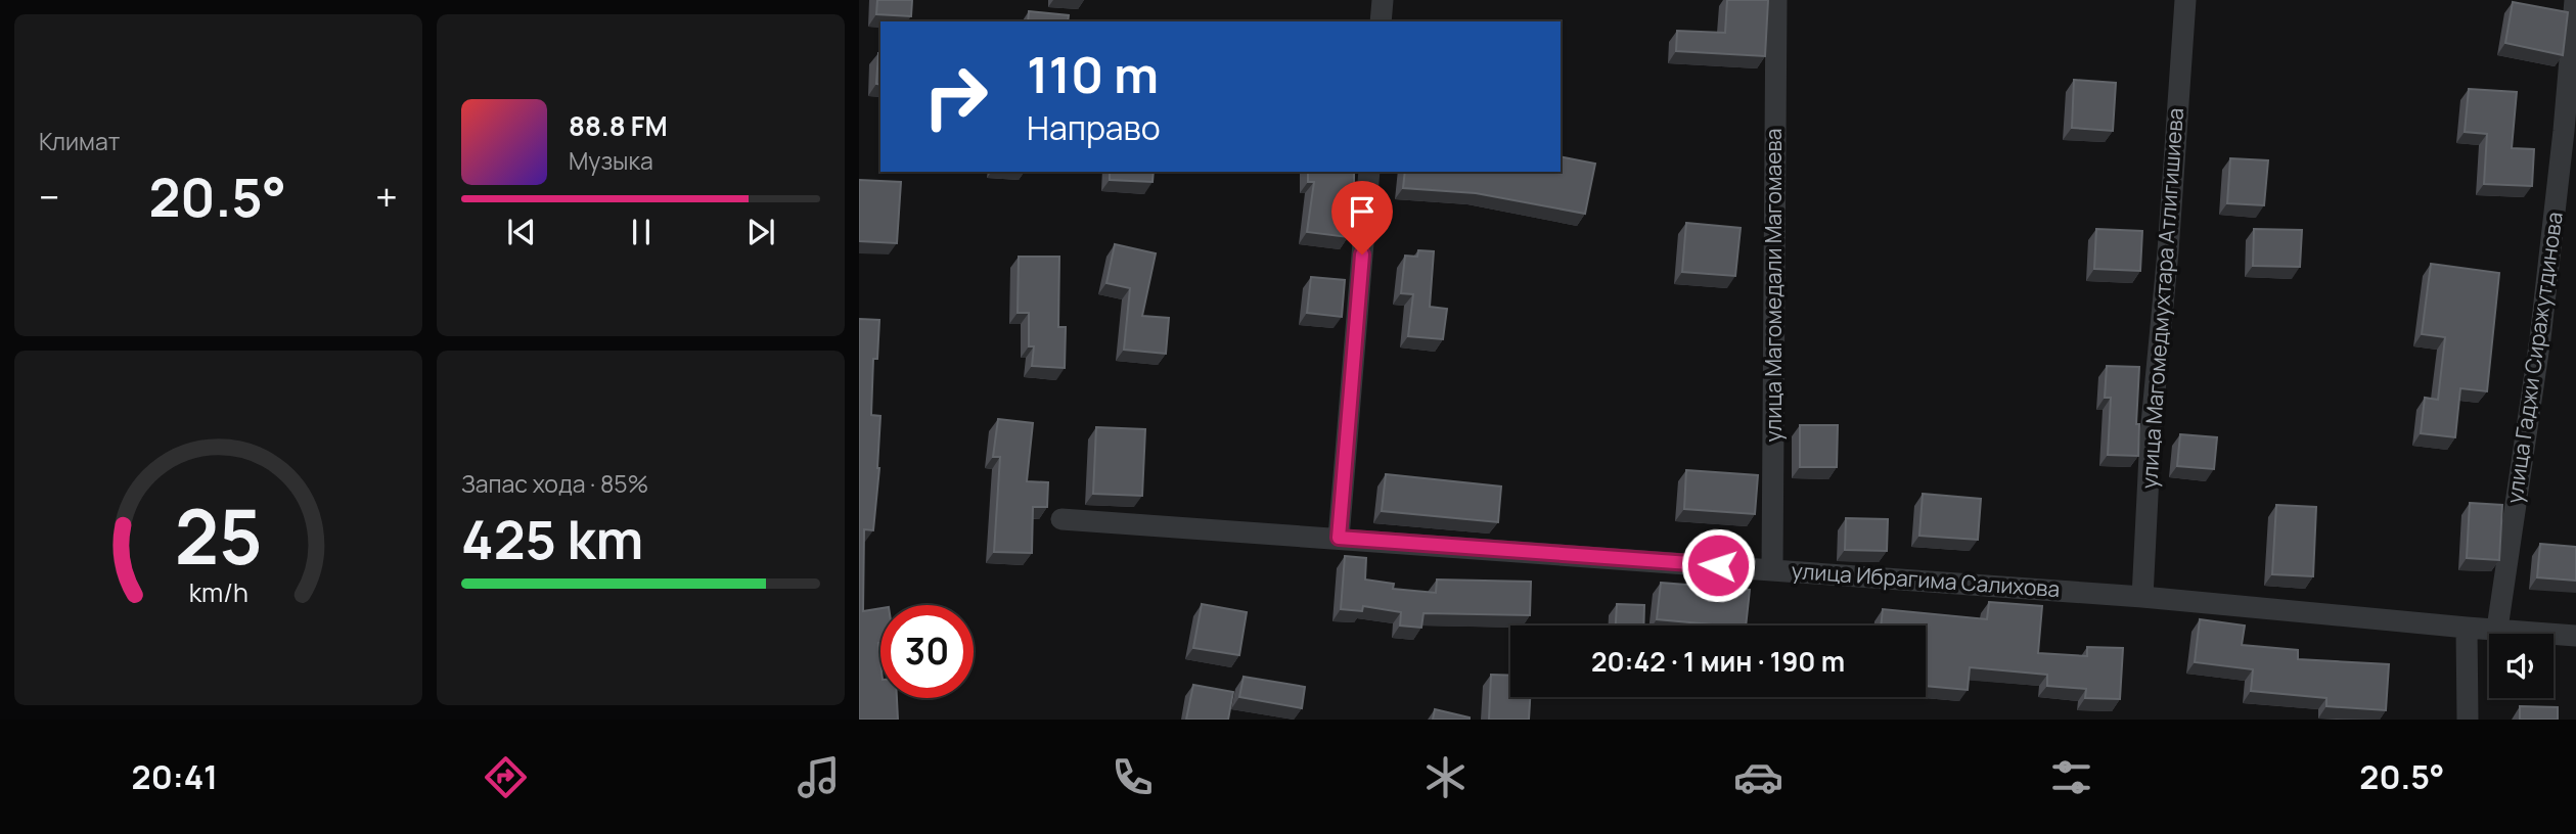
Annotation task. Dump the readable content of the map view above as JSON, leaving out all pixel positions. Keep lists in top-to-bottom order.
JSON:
{
  "streets": {
    "street": [
      "улица Магомедали Магомаева",
      "улица Магомедмухтара Атлигишиева",
      "улица Гаджи Сиражутдинова",
      "улица Ибрагима Салихова"
    ]
  },
  "crossings": [
    ["улица Магомедали Магомаева", "улица Ибрагима Салихова"],
    ["улица Магомедмухтара Атлигишиева", "улица Ибрагима Салихова"],
    ["улица Гаджи Сиражутдинова", "улица Ибрагима Салихова"]
  ],
  "page": {
    "tile": [
      "Климат",
      ["Запас хода · 85%", "425 km"]
    ],
    "turn": ["110 m", "Направо"],
    "song": ["88.8 FM", "Музыка"],
    "heat": ["−", "20.5°", "+"],
    "limit": "30",
    "trip": "20:42 · 1 мин · 190 m",
    "tabs": ["20:41", "20.5°"],
    "gauge": ["25", "km/h"]
  }
}
